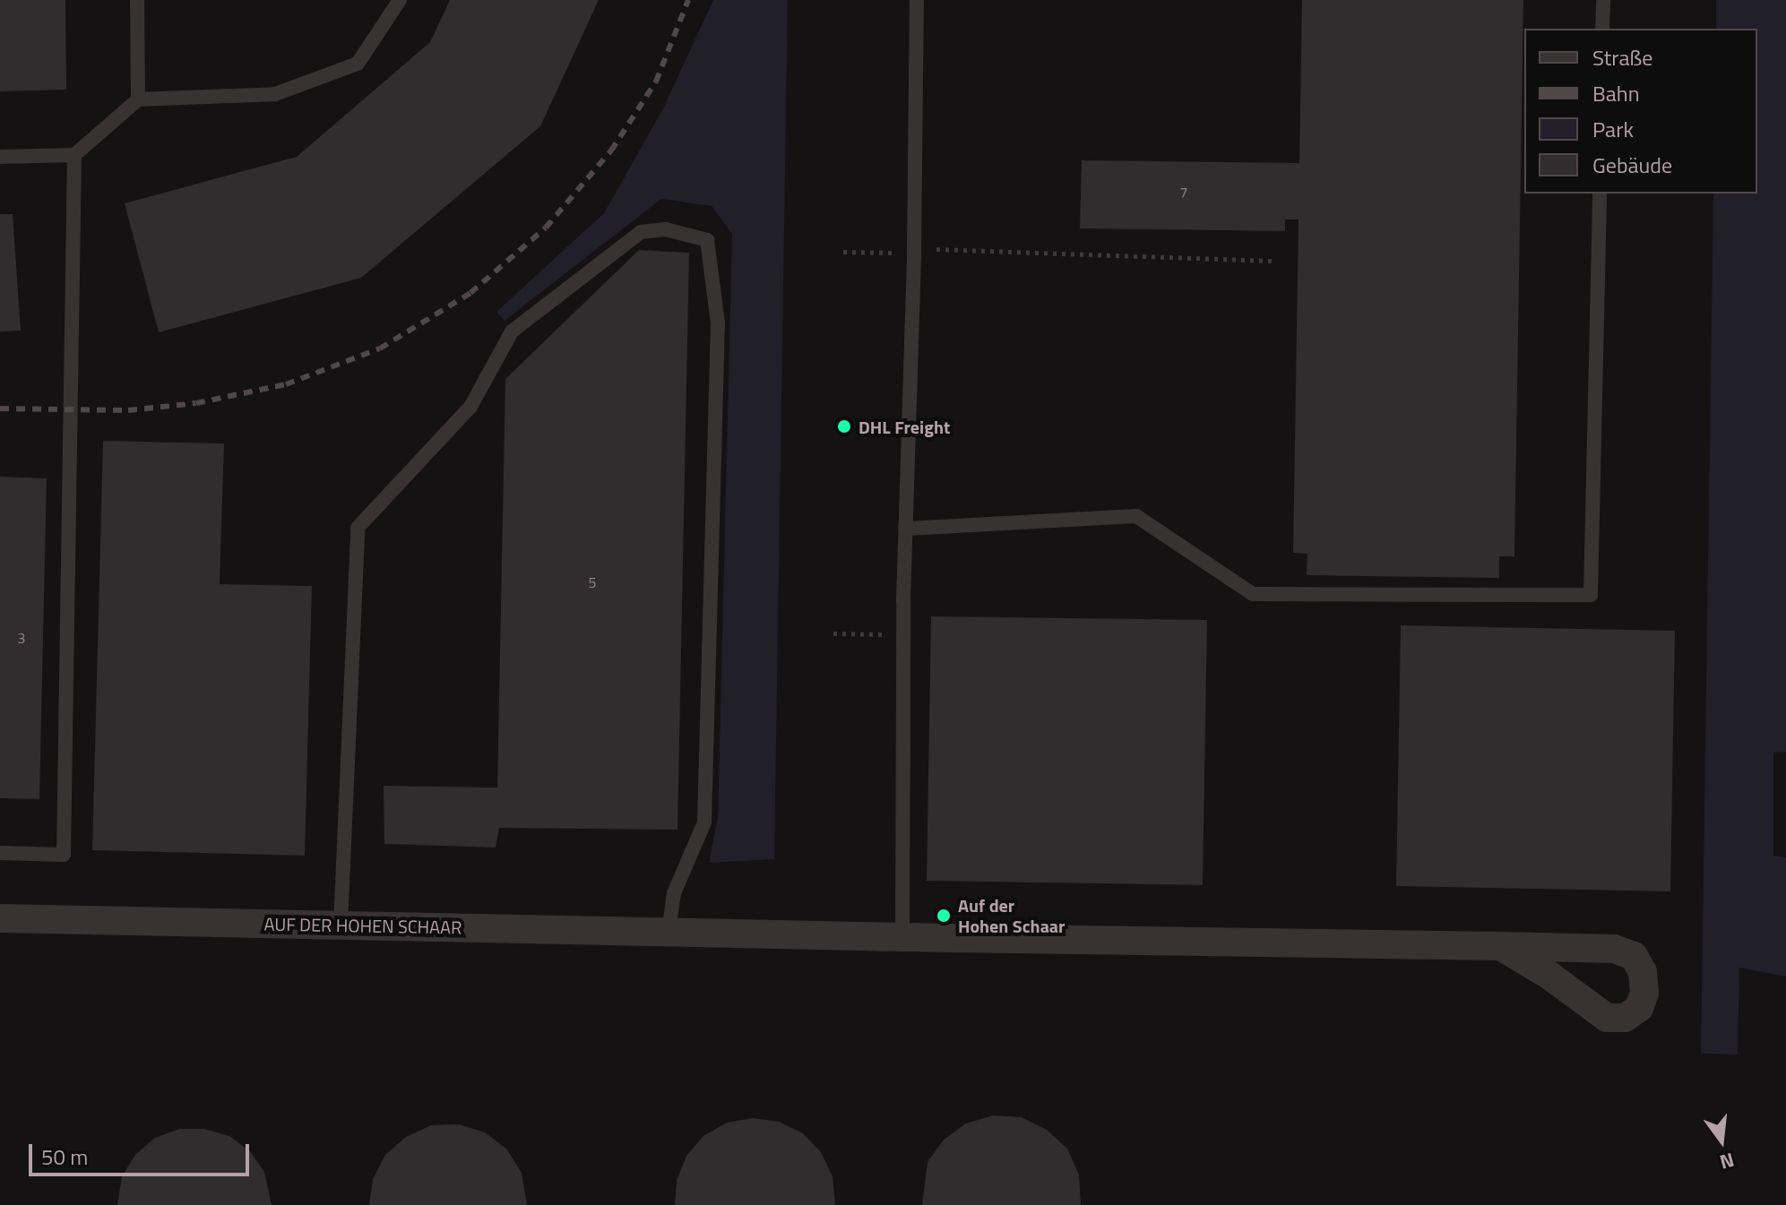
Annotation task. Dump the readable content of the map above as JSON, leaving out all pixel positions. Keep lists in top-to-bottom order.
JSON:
{
  "streets": {
    "street": ["AUF DER HOHEN SCHAAR"]
  },
  "places": ["DHL Freight", "Auf der Hohen Schaar"],
  "house_numbers": ["7", "5", "3"],
  "legend": [
    "Straße",
    "Bahn",
    "Park",
    "Gebäude"
  ],
  "scale_bar": "50 m",
  "north": "bottom"
}
